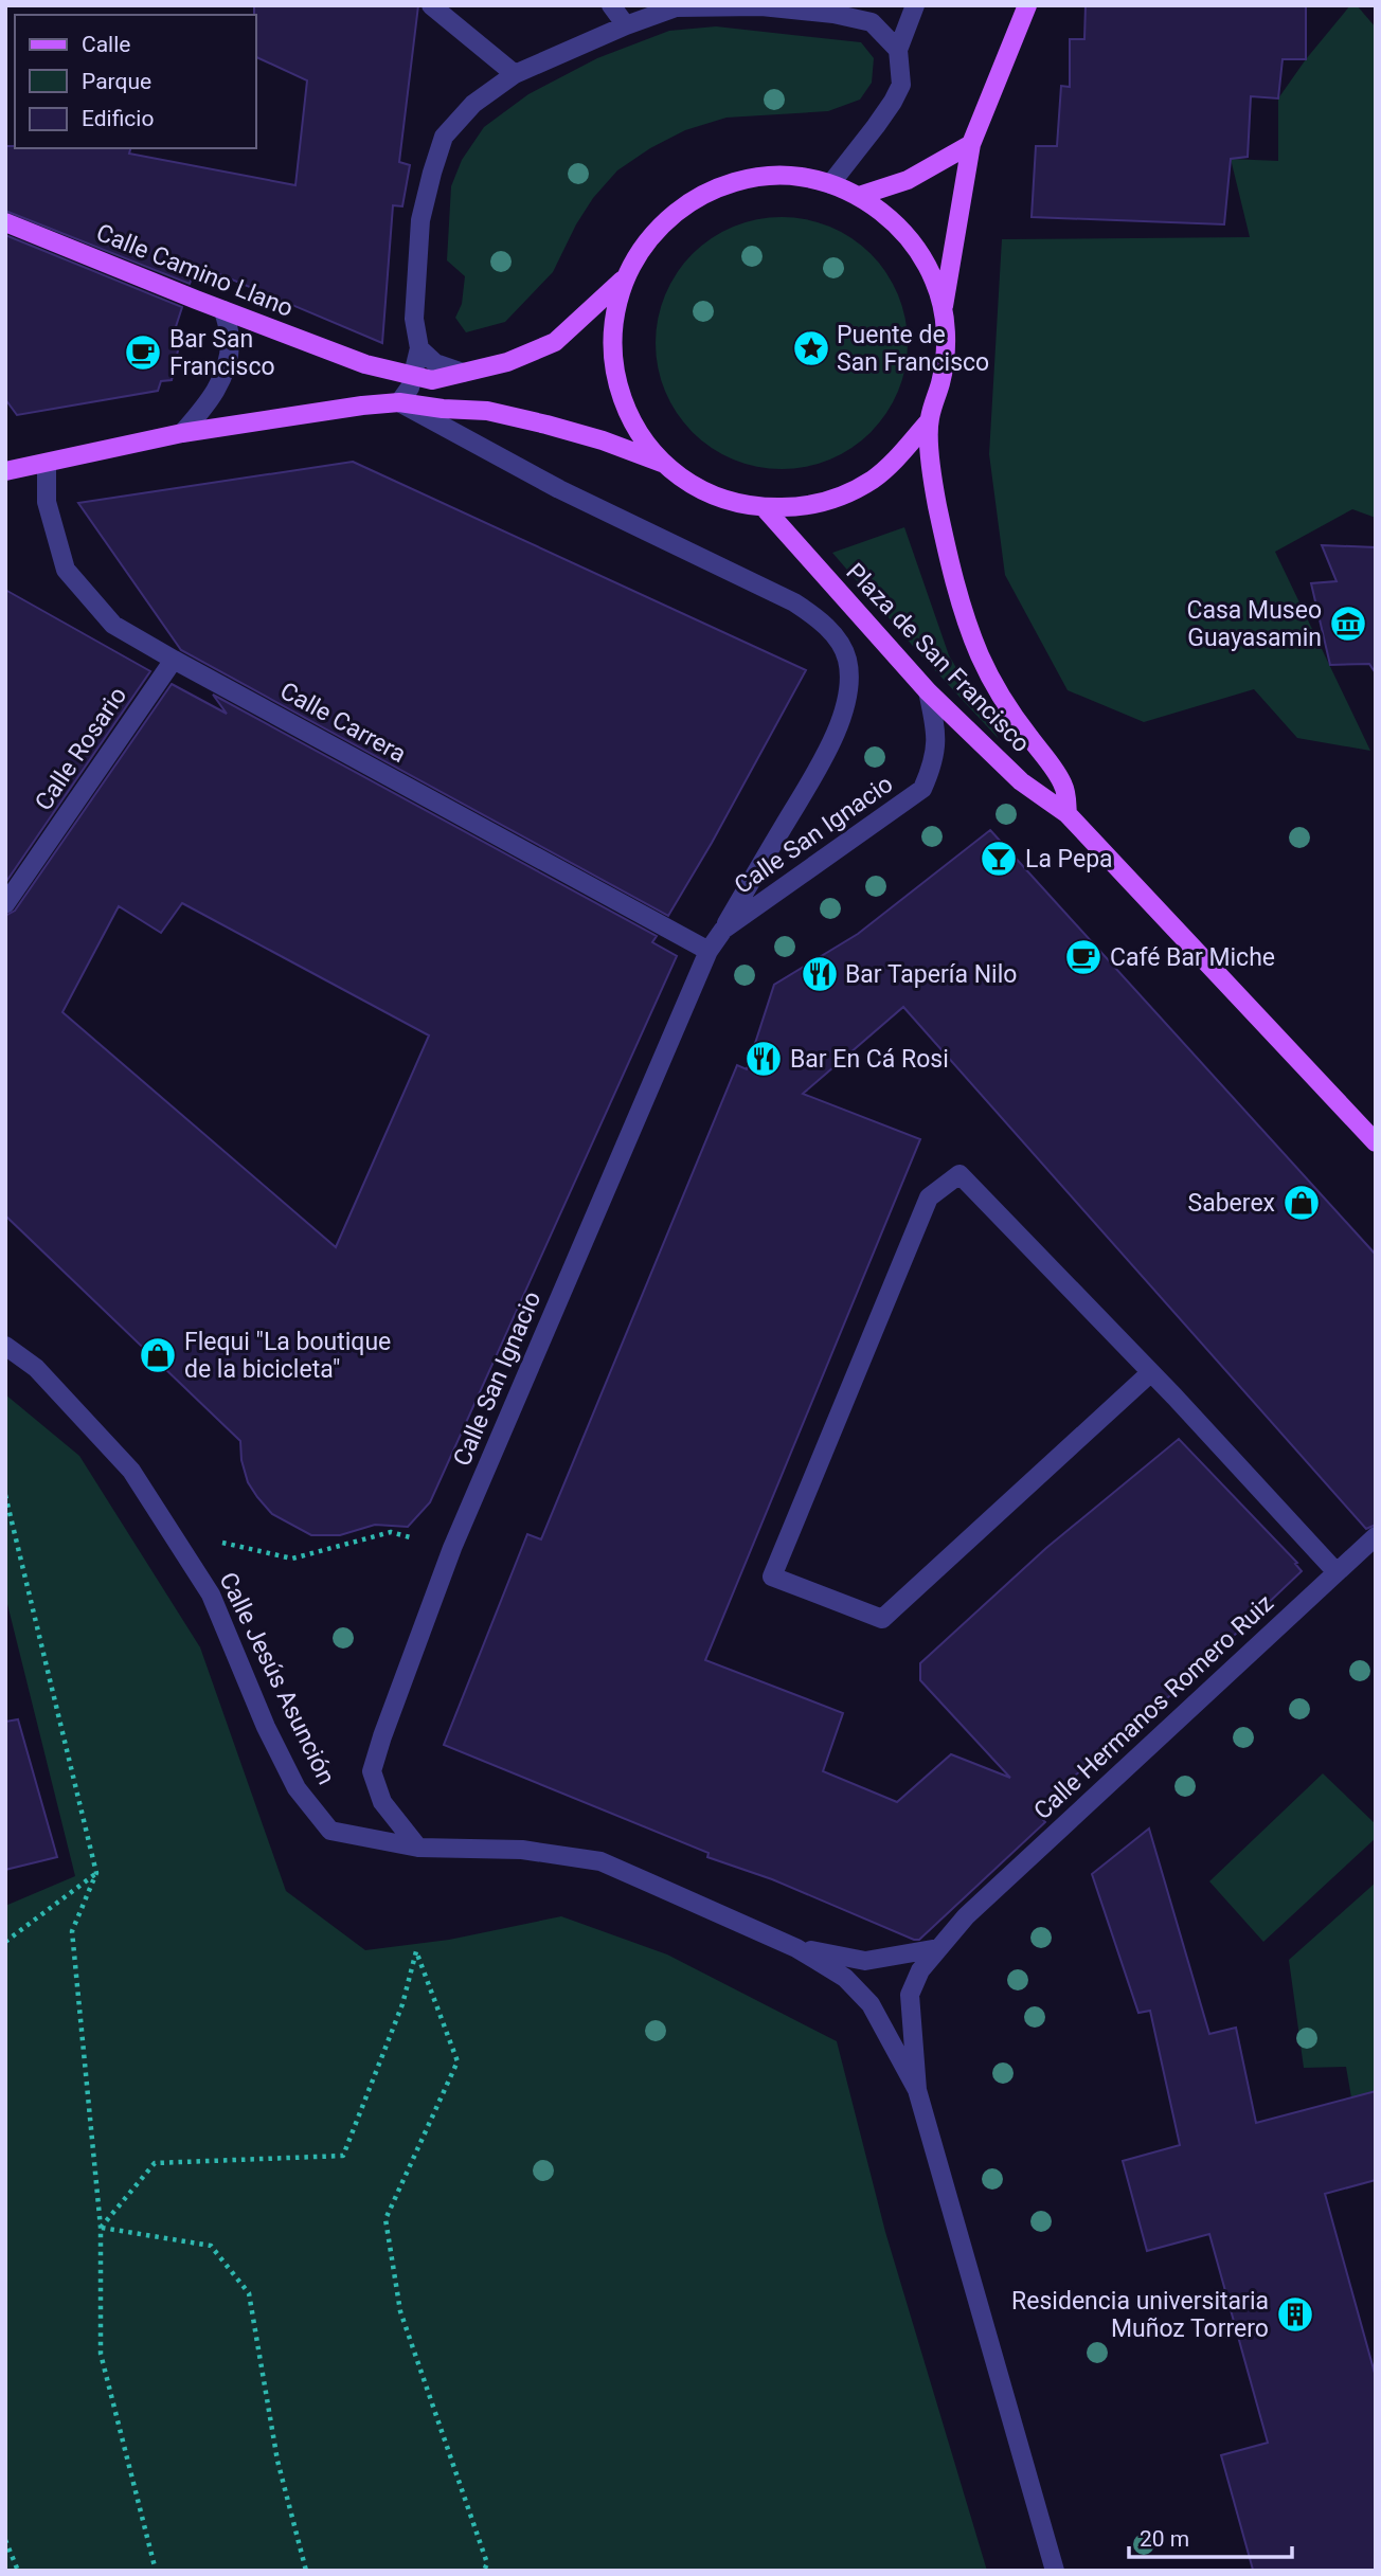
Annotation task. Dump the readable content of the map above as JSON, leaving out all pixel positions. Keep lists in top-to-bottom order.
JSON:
{
  "streets": {
    "main road": ["Calle Camino Llano", "Plaza de San Francisco"],
    "street": [
      "Calle Carrera",
      "Calle Rosario",
      "Calle San Ignacio",
      "Calle Jesús Asunción",
      "Calle Hermanos Romero Ruiz"
    ]
  },
  "crossings": [
    ["Calle Camino Llano", "Plaza de San Francisco"],
    ["Plaza de San Francisco", "Calle San Ignacio"],
    ["Calle Carrera", "Calle Rosario"],
    ["Calle Carrera", "Calle San Ignacio"],
    ["Calle San Ignacio", "Calle Jesús Asunción"]
  ],
  "places": {
    "place": ["Puente de San Francisco"],
    "cafe": ["Bar San Francisco", "Café Bar Miche"],
    "museum": ["Casa Museo Guayasamin"],
    "bar": ["La Pepa"],
    "restaurant": ["Bar Tapería Nilo", "Bar En Cá Rosi"],
    "shop": ["Saberex", "Flequi \"La boutique de la bicicleta\""],
    "building": ["Residencia universitaria Muñoz Torrero"]
  },
  "legend": ["Calle", "Parque", "Edificio"],
  "scale_bar": "20 m"
}
